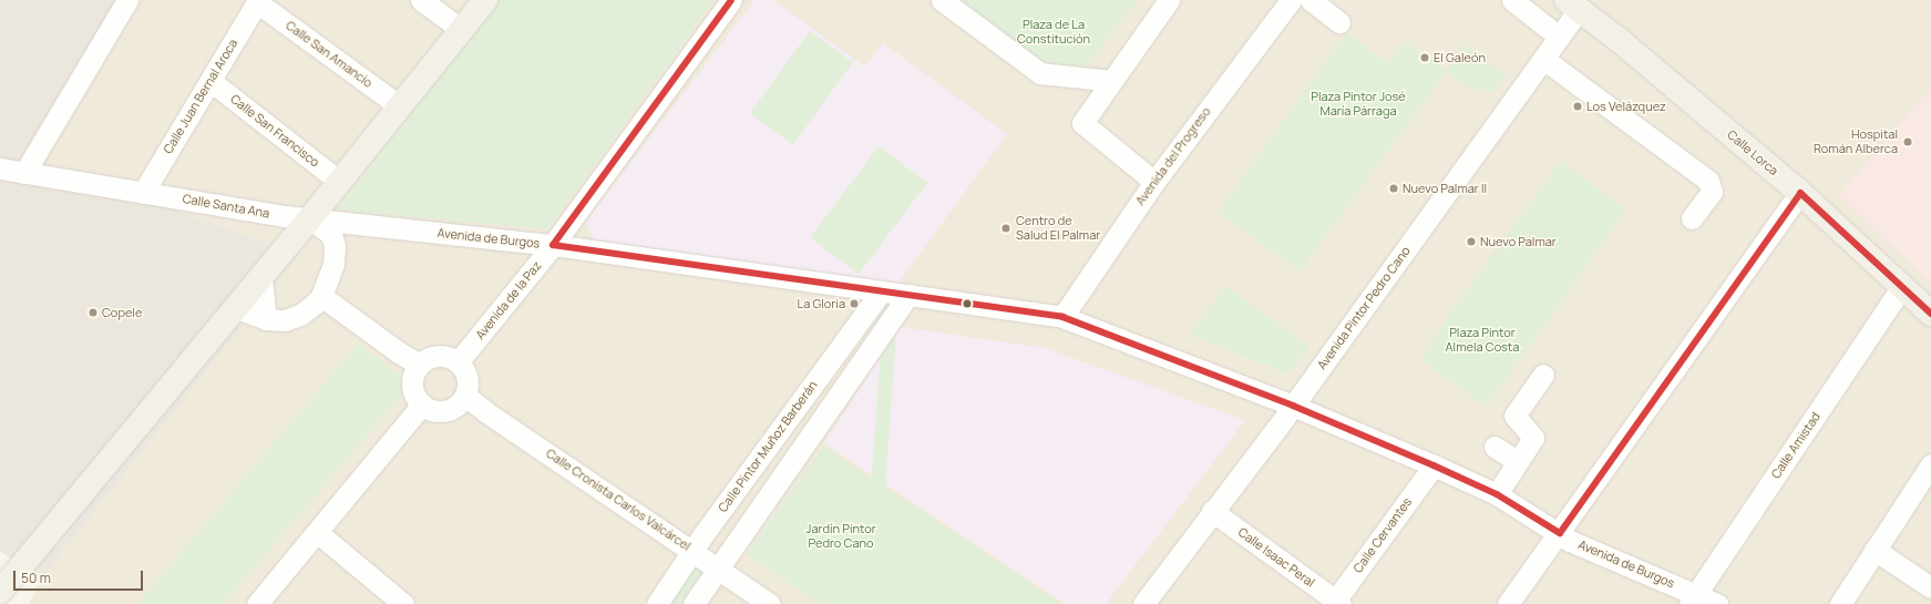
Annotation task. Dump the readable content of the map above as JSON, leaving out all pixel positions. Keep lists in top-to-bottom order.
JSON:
{
  "streets": {
    "main road": ["Calle Lorca"],
    "street": [
      "Calle San Amancio",
      "Calle Juan Bernal Aroca",
      "Calle San Francisco",
      "Avenida del Progreso",
      "Calle Santa Ana",
      "Avenida de Burgos",
      "Avenida de la Paz",
      "Avenida Pintor Pedro Cano",
      "Calle Amistad",
      "Calle Pintor Muñoz Barberán",
      "Calle Cronista Carlos Valcárcel",
      "Calle Cervantes",
      "Calle Isaac Peral"
    ]
  },
  "crossings": [
    ["Calle San Amancio", "Calle Juan Bernal Aroca"],
    ["Calle Juan Bernal Aroca", "Calle San Francisco"],
    ["Calle Juan Bernal Aroca", "Calle Santa Ana"],
    ["Calle Lorca", "Avenida Pintor Pedro Cano"],
    ["Calle Lorca", "Calle Amistad"],
    ["Avenida del Progreso", "Avenida de Burgos"],
    ["Calle Santa Ana", "Avenida de Burgos"],
    ["Avenida de Burgos", "Avenida de la Paz"],
    ["Avenida de Burgos", "Avenida Pintor Pedro Cano"],
    ["Avenida de Burgos", "Calle Amistad"],
    ["Avenida de Burgos", "Calle Pintor Muñoz Barberán"],
    ["Avenida de Burgos", "Calle Cervantes"],
    ["Avenida de la Paz", "Calle Cronista Carlos Valcárcel"],
    ["Avenida Pintor Pedro Cano", "Calle Isaac Peral"],
    ["Calle Pintor Muñoz Barberán", "Calle Cronista Carlos Valcárcel"],
    ["Calle Cervantes", "Calle Isaac Peral"]
  ],
  "parks": [
    "Plaza de La Constitución",
    "Plaza Pintor José María Párraga",
    "Plaza Pintor Almela Costa",
    "Jardín Pintor Pedro Cano"
  ],
  "places": [
    "El Galeón",
    "Los Velázquez",
    "Hospital Román Alberca",
    "Nuevo Palmar II",
    "Centro de Salud El Palmar",
    "Nuevo Palmar",
    "La Gloria",
    "Copele"
  ],
  "scale_bar": "50 m"
}
